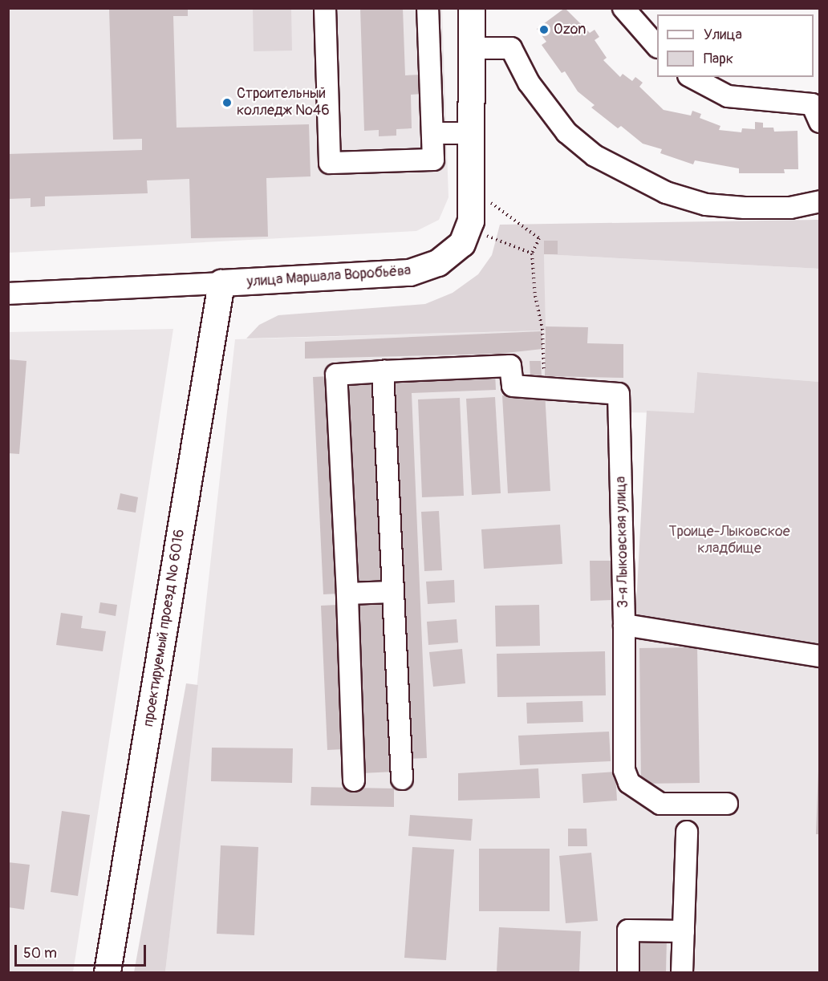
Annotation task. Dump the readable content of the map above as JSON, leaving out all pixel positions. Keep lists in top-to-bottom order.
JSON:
{
  "streets": {
    "main road": ["улица Маршала Воробьёва", "проектируемый проезд № 6016"],
    "street": ["3-я Лыковская улица"]
  },
  "crossings": [
    ["улица Маршала Воробьёва", "проектируемый проезд № 6016"]
  ],
  "parks": ["Троице-Лыковское кладбище"],
  "places": ["Ozon", "Строительный колледж №46"],
  "legend": ["Улица", "Парк"],
  "scale_bar": "50 m"
}
